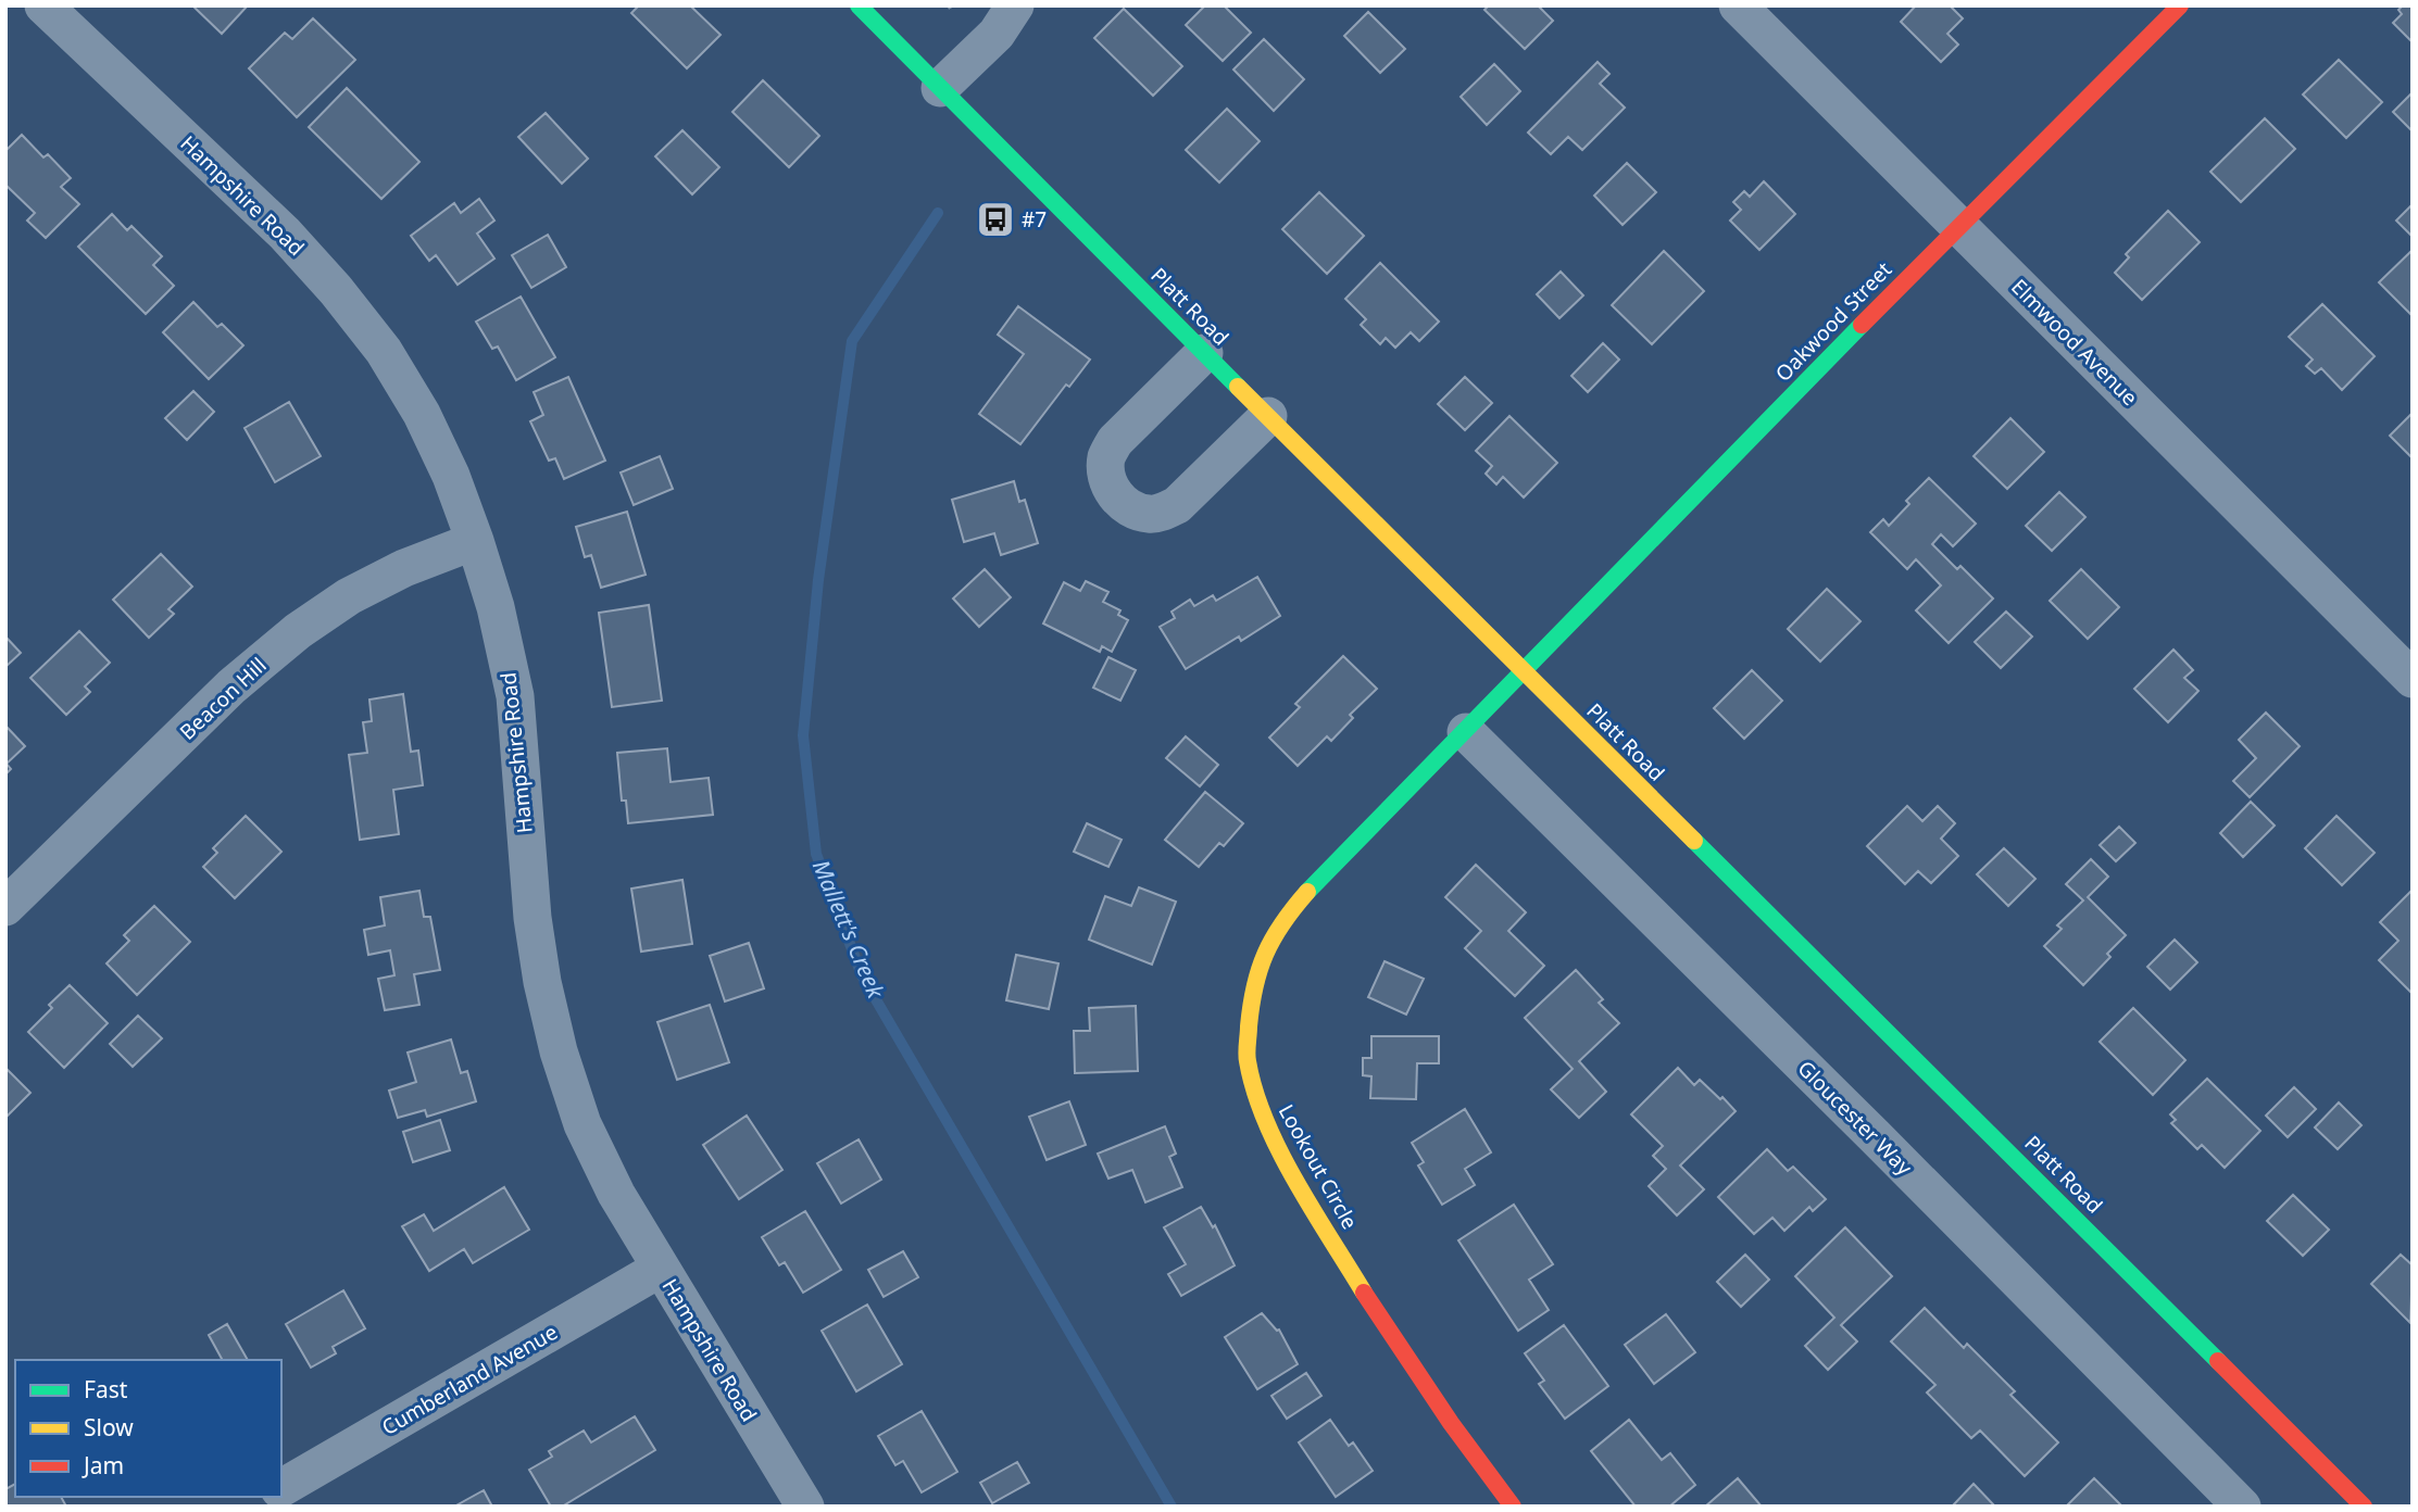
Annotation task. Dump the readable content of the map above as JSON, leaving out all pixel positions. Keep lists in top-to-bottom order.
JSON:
{
  "streets": {
    "main road": ["Platt Road", "Oakwood Street", "Lookout Circle"],
    "street": [
      "Hampshire Road",
      "Elmwood Avenue",
      "Beacon Hill",
      "Gloucester Way",
      "Cumberland Avenue"
    ]
  },
  "crossings": [
    ["Hampshire Road", "Beacon Hill"],
    ["Hampshire Road", "Cumberland Avenue"],
    ["Platt Road", "Oakwood Street"],
    ["Platt Road", "Lookout Circle"],
    ["Oakwood Street", "Elmwood Avenue"],
    ["Oakwood Street", "Lookout Circle"],
    ["Gloucester Way", "Lookout Circle"]
  ],
  "water": ["Mallett's Creek"],
  "places": {
    "bus stop": ["#7"]
  },
  "legend": ["Fast", "Slow", "Jam"]
}
